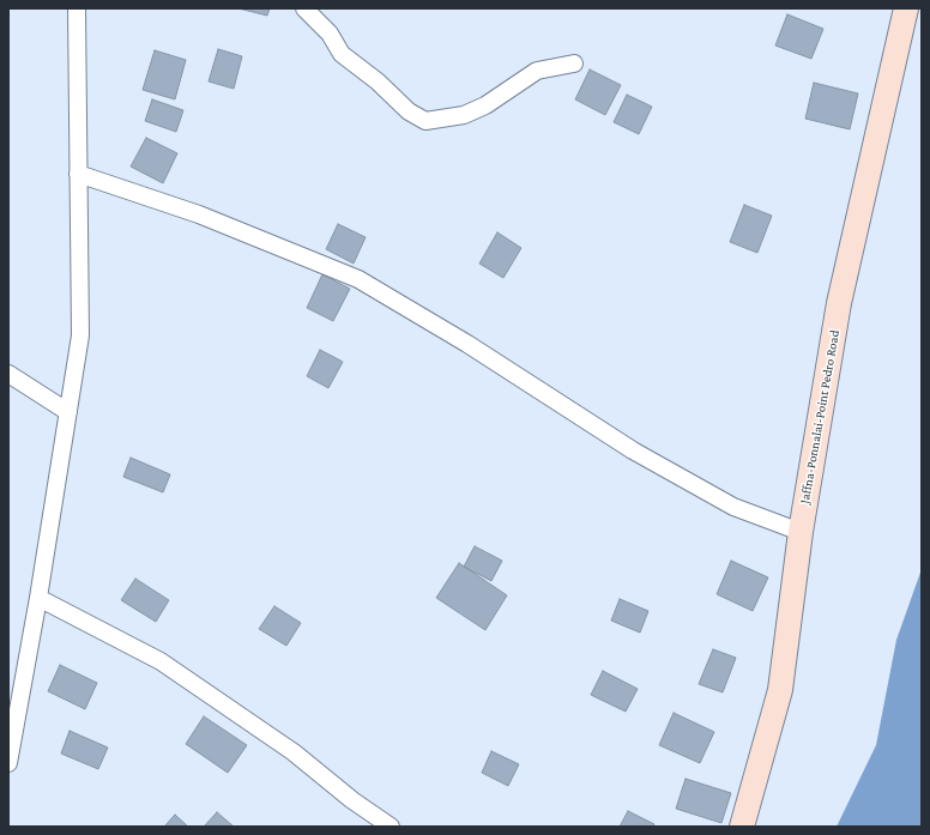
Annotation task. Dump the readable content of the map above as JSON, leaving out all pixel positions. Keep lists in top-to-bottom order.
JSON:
{
  "streets": {
    "main road": ["Jaffna-Ponnalai-Point Pedro Road"]
  }
}
